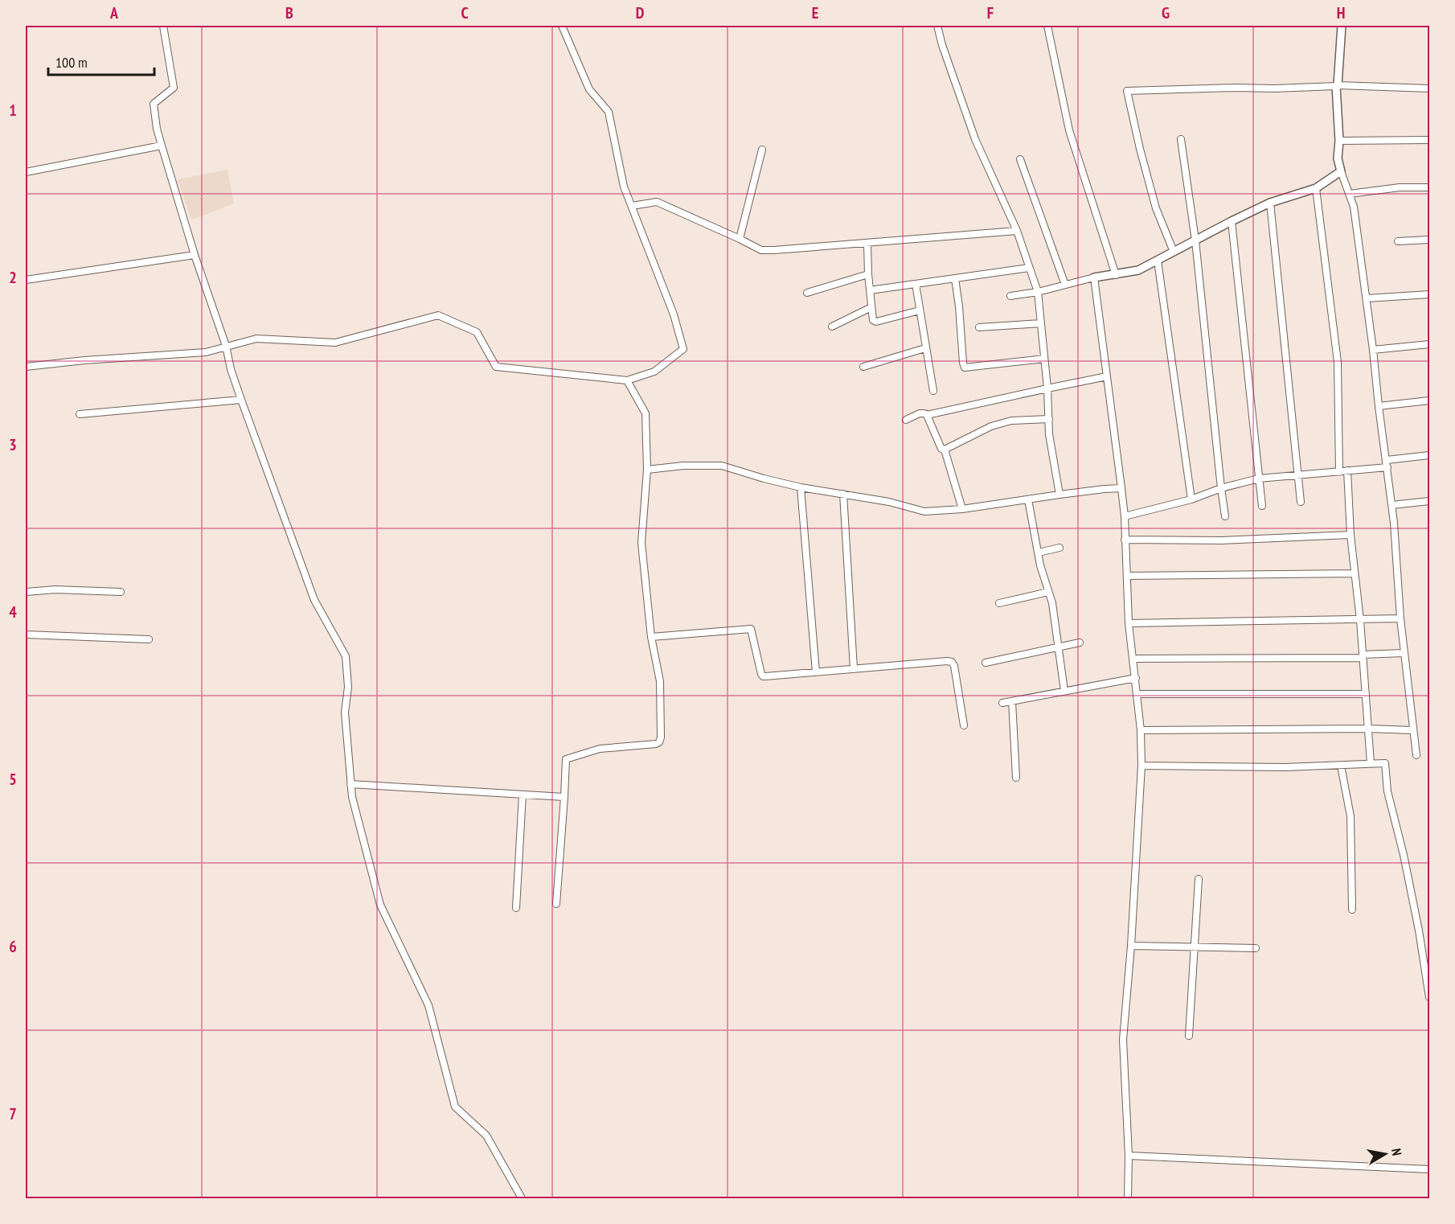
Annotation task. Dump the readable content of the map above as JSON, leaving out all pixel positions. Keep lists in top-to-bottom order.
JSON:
{
  "scale_bar": "100 m",
  "north": "right",
  "grid": {
    "columns": [
      "A",
      "B",
      "C",
      "D",
      "E",
      "F",
      "G",
      "H"
    ],
    "rows": [
      "1",
      "2",
      "3",
      "4",
      "5",
      "6",
      "7"
    ]
  }
}
